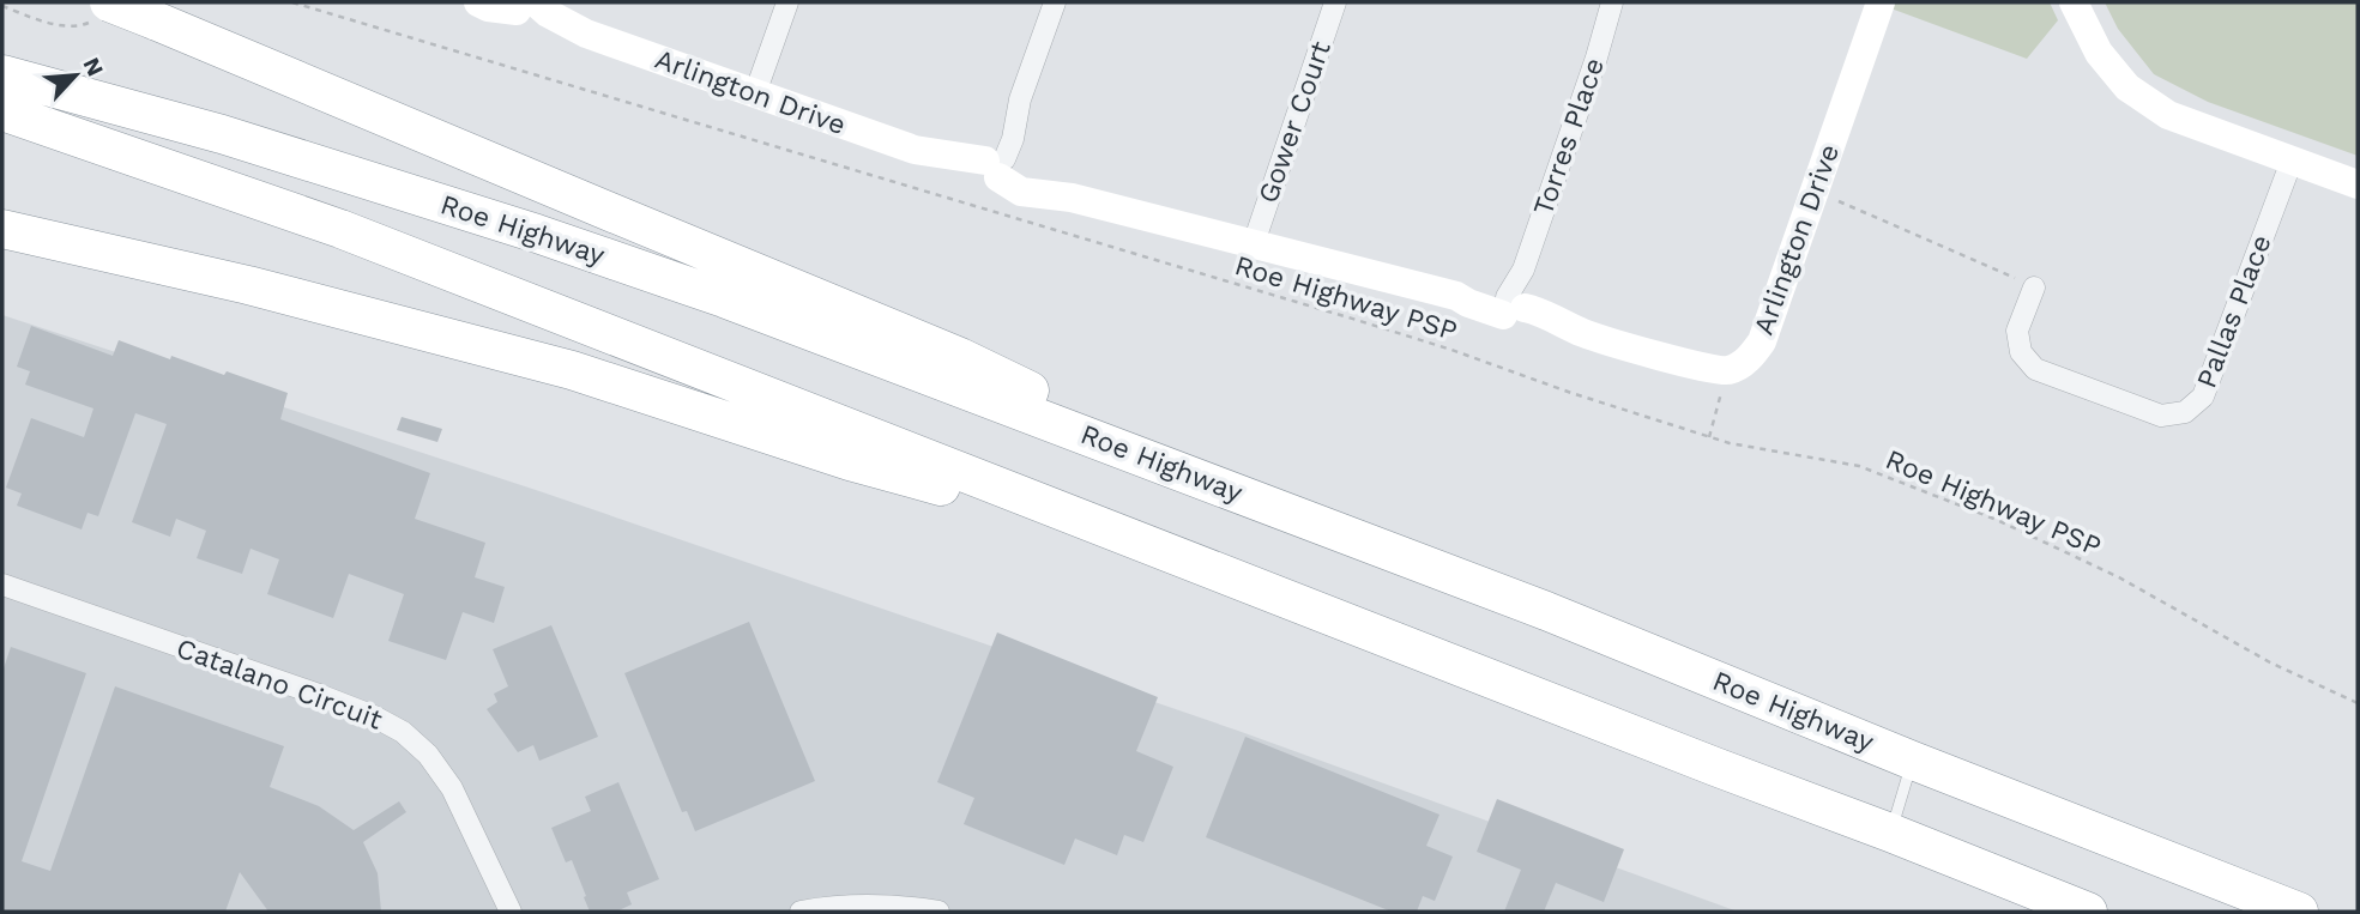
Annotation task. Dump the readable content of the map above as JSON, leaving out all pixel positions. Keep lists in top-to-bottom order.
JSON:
{
  "streets": {
    "highway": ["Roe Highway"],
    "street": [
      "Arlington Drive",
      "Gower Court",
      "Torres Place",
      "Pallas Place",
      "Catalano Circuit"
    ],
    "path": ["Roe Highway PSP"]
  },
  "crossings": [
    ["Arlington Drive", "Gower Court"],
    ["Arlington Drive", "Torres Place"]
  ],
  "north": "top right"
}
